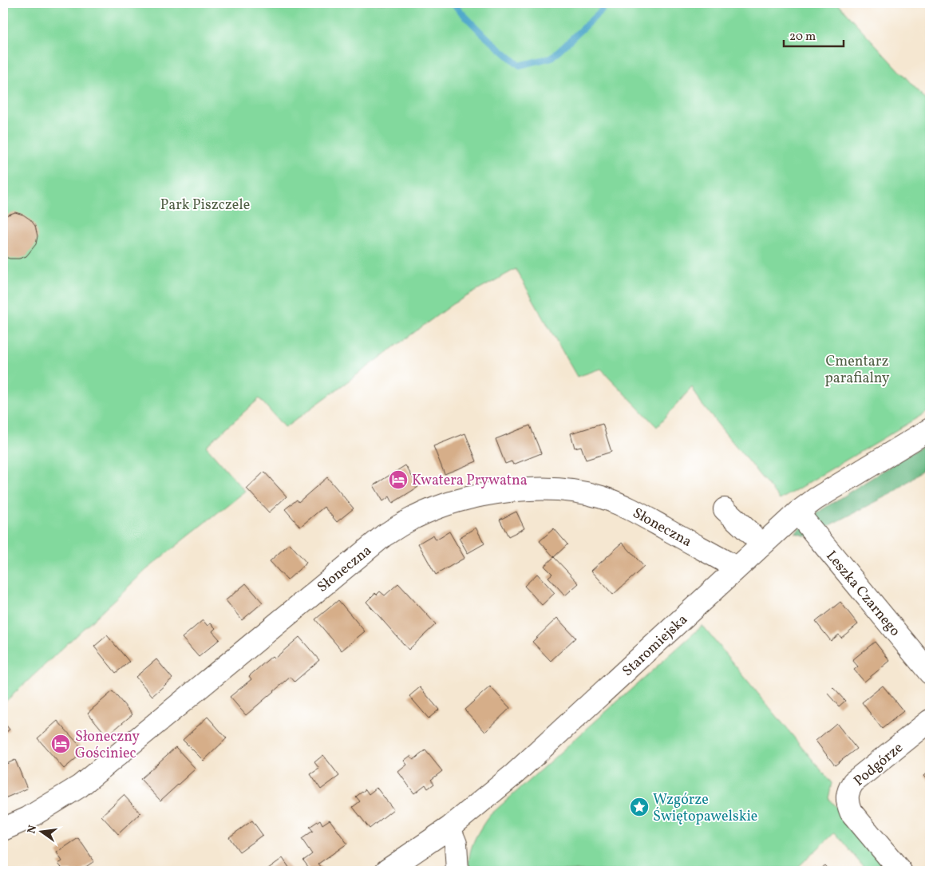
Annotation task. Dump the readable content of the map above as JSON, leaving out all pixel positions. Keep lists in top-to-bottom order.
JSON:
{
  "streets": {
    "street": [
      "Słoneczna",
      "Leszka Czarnego",
      "Staromiejska",
      "Podgórze"
    ]
  },
  "crossings": [
    ["Słoneczna", "Staromiejska"],
    ["Leszka Czarnego", "Staromiejska"]
  ],
  "parks": ["Park Piszczele", "Cmentarz parafialny"],
  "places": {
    "hotel": ["Kwatera Prywatna", "Słoneczny Gościniec"],
    "place": ["Wzgórze Świętopawelskie"]
  },
  "scale_bar": "20 m",
  "north": "left"
}
